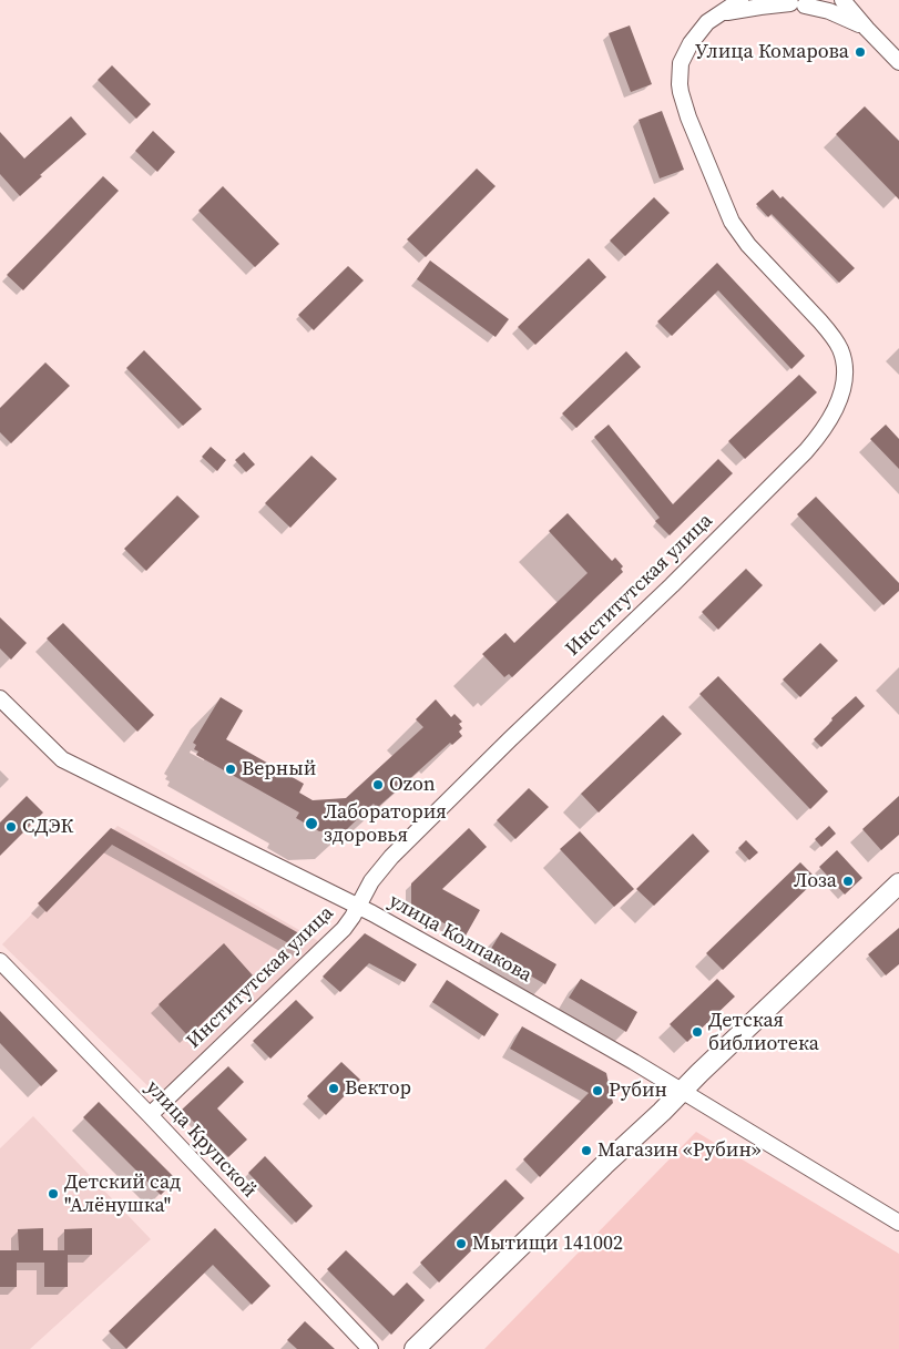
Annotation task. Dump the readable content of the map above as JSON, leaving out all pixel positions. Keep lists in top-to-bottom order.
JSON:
{
  "streets": {
    "street": ["Институтская улица", "улица Колпакова", "улица Крупской"]
  },
  "crossings": [
    ["Институтская улица", "улица Колпакова"],
    ["Институтская улица", "улица Крупской"]
  ],
  "places": [
    "Улица Комарова",
    "Верный",
    "Ozon",
    "Лаборатория здоровья",
    "СДЭК",
    "Лоза",
    "Детская библиотека",
    "Вектор",
    "Рубин",
    "Магазин «Рубин»",
    "Детский сад \"Алёнушка\"",
    "Мытищи 141002"
  ]
}
